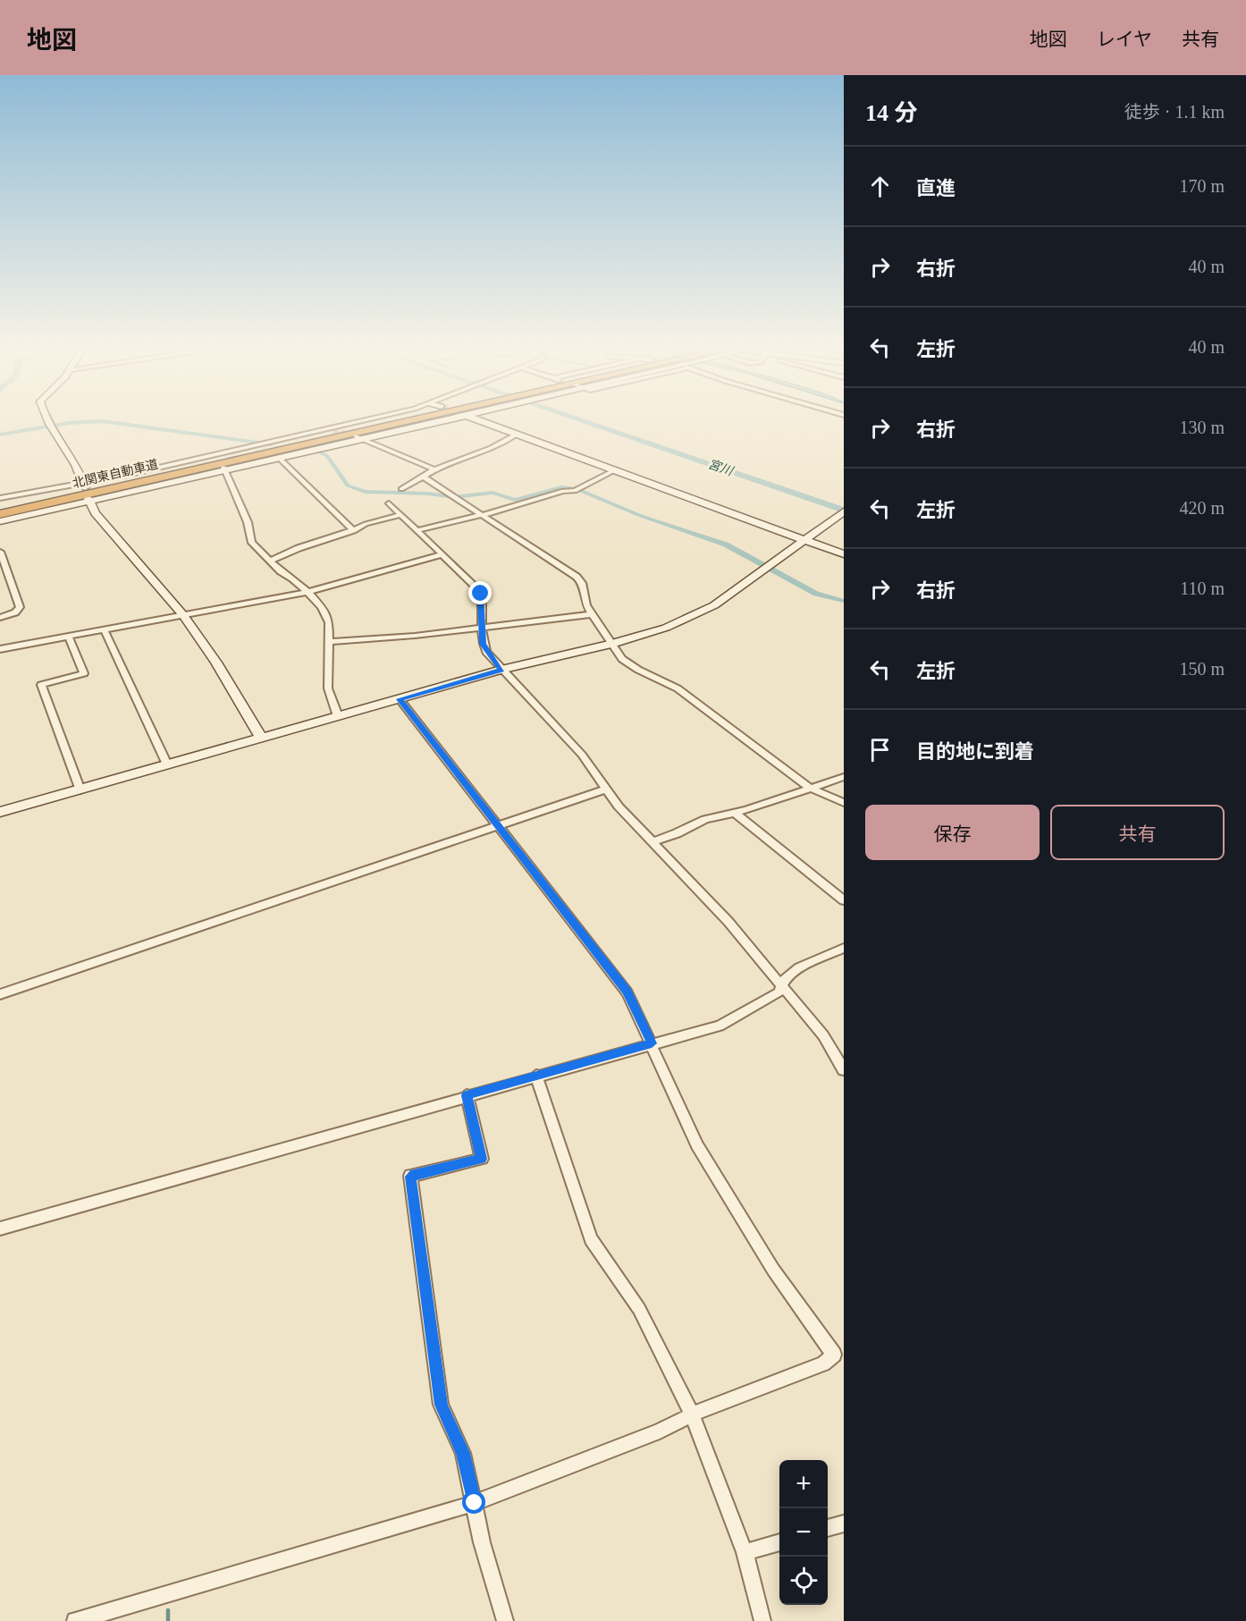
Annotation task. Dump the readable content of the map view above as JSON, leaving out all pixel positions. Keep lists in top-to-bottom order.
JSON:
{
  "streets": {
    "highway": ["北関東自動車道"]
  },
  "water": ["宮川"],
  "page": {
    "header": "地図",
    "nav": ["地図", "レイヤ", "共有"],
    "heading": ["14 分", "徒歩 · 1.1 km"],
    "list": [
      ["直進", "170 m"],
      ["右折", "40 m"],
      ["左折", "40 m"],
      ["右折", "130 m"],
      ["左折", "420 m"],
      ["右折", "110 m"],
      ["左折", "150 m"],
      "目的地に到着"
    ],
    "buttons": ["保存", "共有"],
    "map_buttons": ["+", "−"]
  }
}
